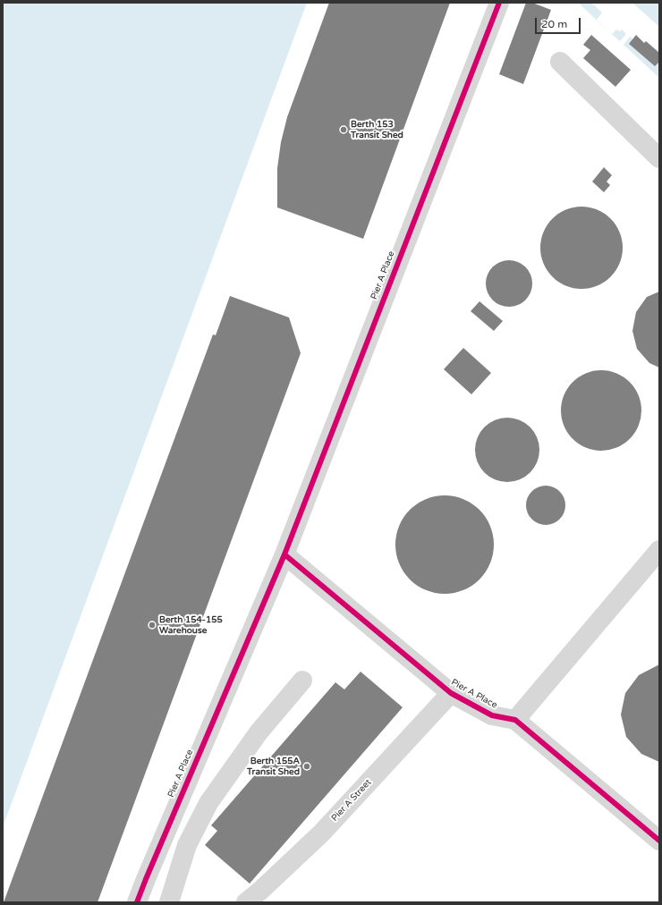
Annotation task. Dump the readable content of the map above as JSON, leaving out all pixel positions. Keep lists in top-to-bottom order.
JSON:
{
  "streets": {
    "street": ["Pier A Place", "Pier A Street"]
  },
  "crossings": [
    ["Pier A Place", "Pier A Street"]
  ],
  "places": ["Berth 153 Transit Shed", "Berth 154-155 Warehouse", "Berth 155A Transit Shed"],
  "scale_bar": "20 m"
}
